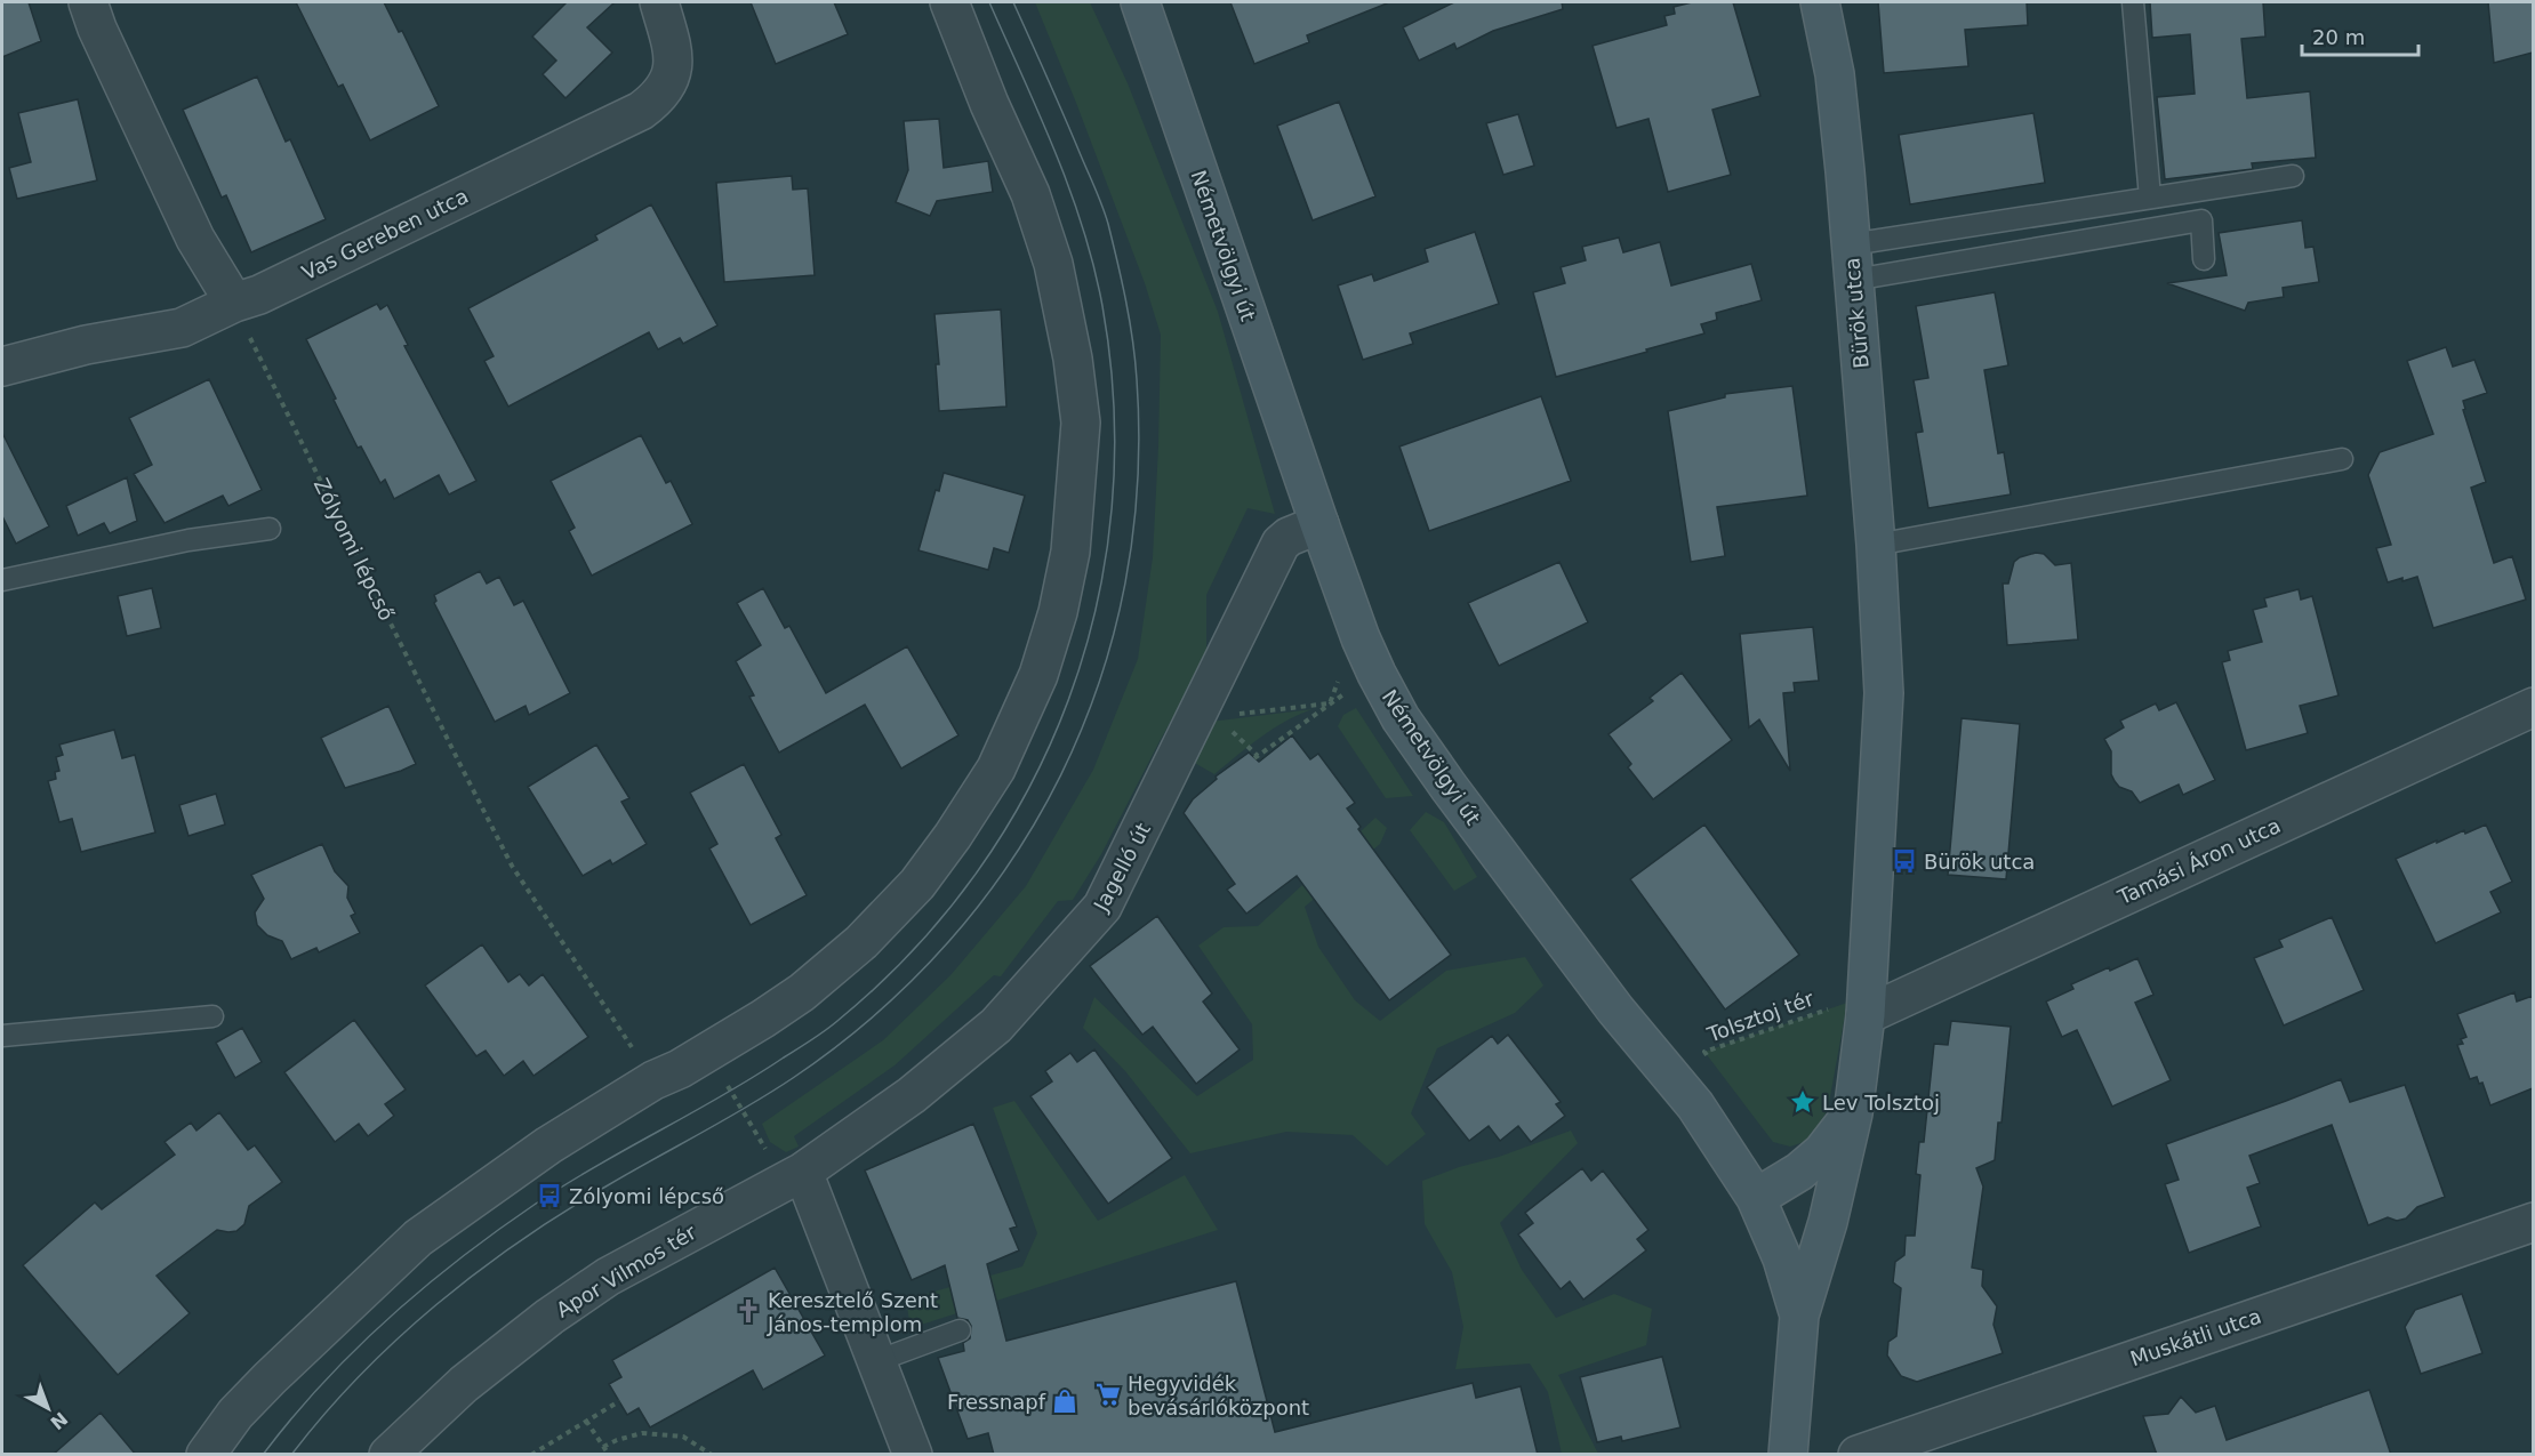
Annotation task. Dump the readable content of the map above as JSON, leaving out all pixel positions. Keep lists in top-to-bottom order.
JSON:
{
  "streets": {
    "street": [
      "Vas Gereben utca",
      "Németvölgyi út",
      "Bürök utca",
      "Tamási Áron utca",
      "Jagelló út",
      "Apor Vilmos tér",
      "Muskátli utca"
    ],
    "path": ["Zólyomi lépcső", "Tolsztoj tér"]
  },
  "crossings": [
    ["Vas Gereben utca", "Zólyomi lépcső"],
    ["Németvölgyi út", "Bürök utca"],
    ["Németvölgyi út", "Jagelló út"],
    ["Bürök utca", "Tamási Áron utca"],
    ["Bürök utca", "Tolsztoj tér"],
    ["Tamási Áron utca", "Tolsztoj tér"],
    ["Jagelló út", "Apor Vilmos tér"]
  ],
  "places": {
    "bus stop": ["Bürök utca", "Zólyomi lépcső"],
    "place": ["Lev Tolsztoj"],
    "church": ["Keresztelő Szent János-templom"],
    "supermarket": ["Hegyvidék bevásárlóközpont"],
    "shop": ["Fressnapf"]
  },
  "scale_bar": "20 m",
  "north": "bottom right"
}
